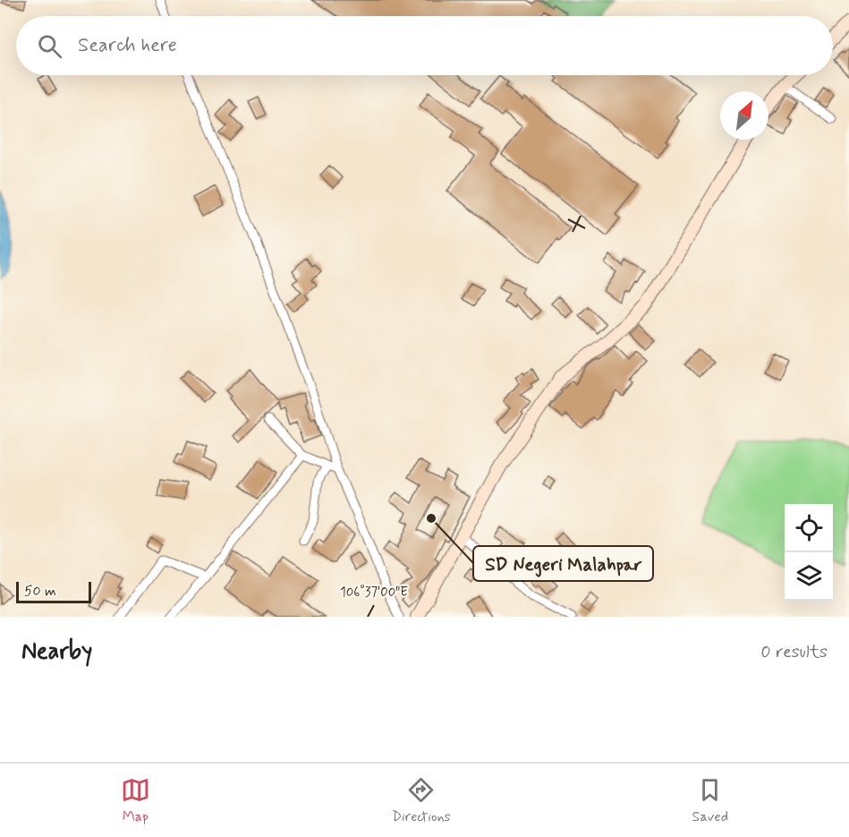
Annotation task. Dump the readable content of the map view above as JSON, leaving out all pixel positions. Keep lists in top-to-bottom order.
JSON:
{
  "places": ["SD Negeri Malahpar"],
  "scale_bar": "50 m",
  "north": "top right",
  "page": {
    "search": "Search here",
    "scale": "50 m",
    "heading": ["Nearby", "0 results"],
    "nav": ["Map", "Directions", "Saved"]
  },
  "coordinates": ["106°37'00\"E"]
}
